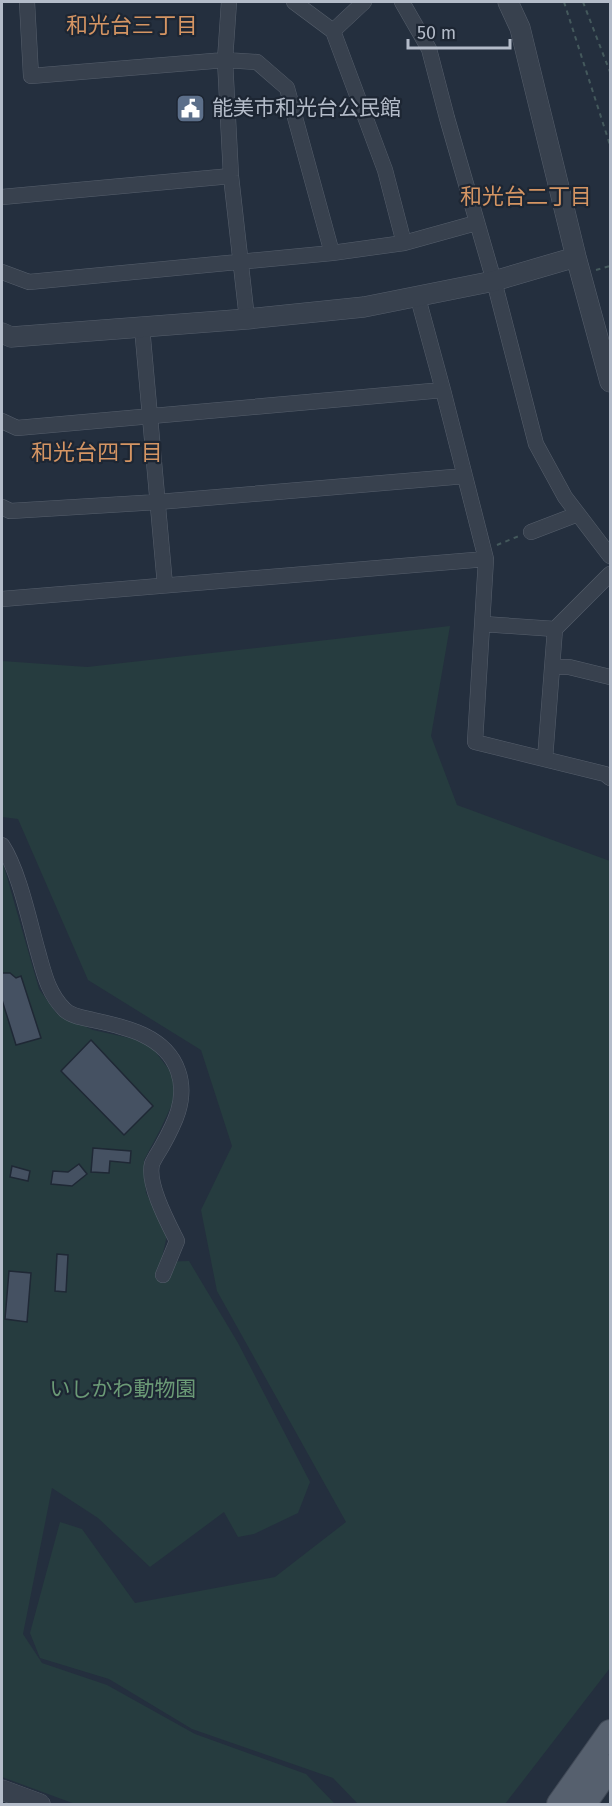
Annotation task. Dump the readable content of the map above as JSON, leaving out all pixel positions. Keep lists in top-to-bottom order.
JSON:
{
  "districts": ["和光台三丁目", "和光台二丁目", "和光台四丁目"],
  "parks": ["いしかわ動物園"],
  "places": {
    "public building": ["能美市和光台公民館"]
  },
  "scale_bar": "50 m"
}
